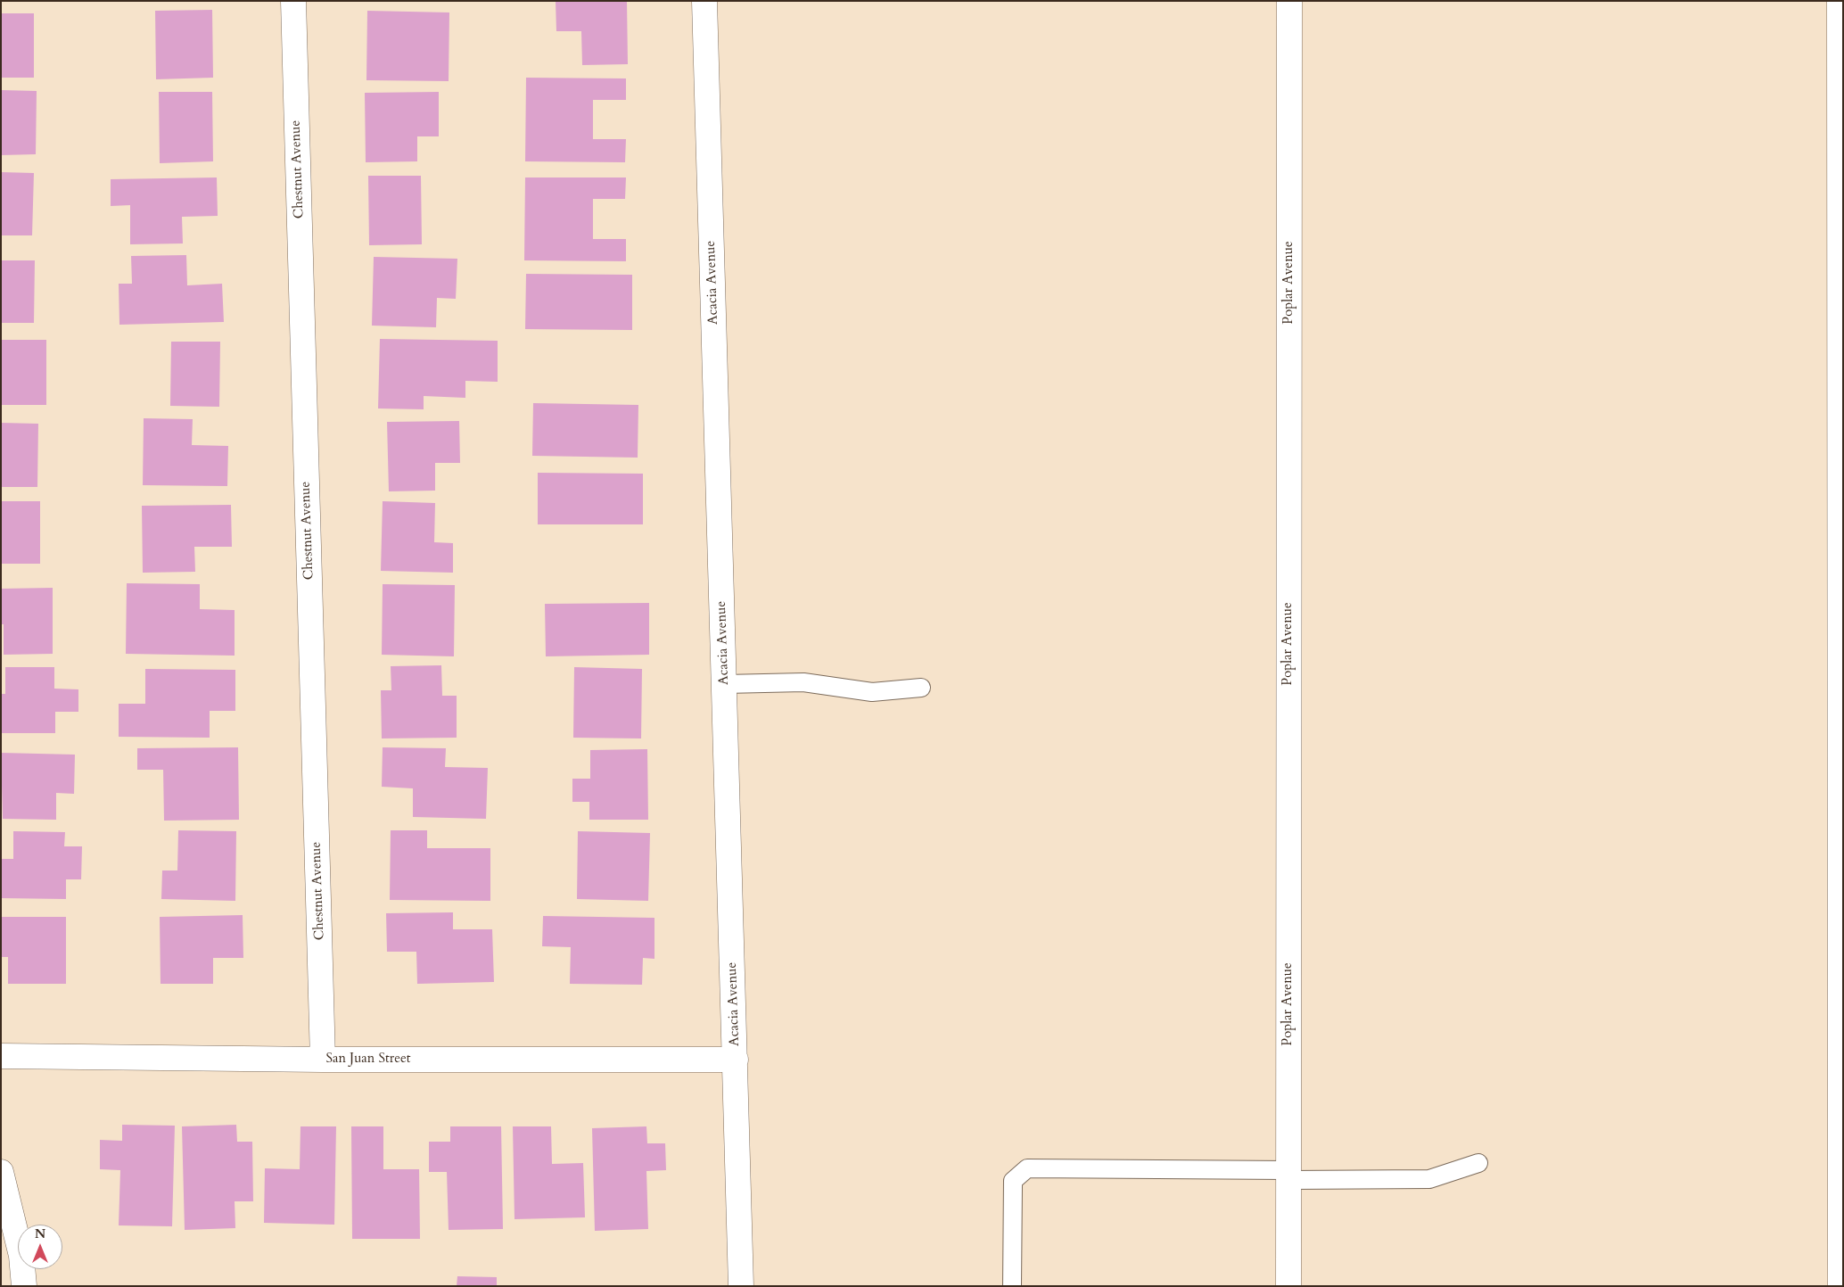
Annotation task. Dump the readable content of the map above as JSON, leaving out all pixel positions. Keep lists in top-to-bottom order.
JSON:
{
  "streets": {
    "street": [
      "Chestnut Avenue",
      "Acacia Avenue",
      "Poplar Avenue",
      "San Juan Street"
    ]
  },
  "crossings": [
    ["Chestnut Avenue", "San Juan Street"],
    ["Acacia Avenue", "San Juan Street"]
  ],
  "north": "top"
}
